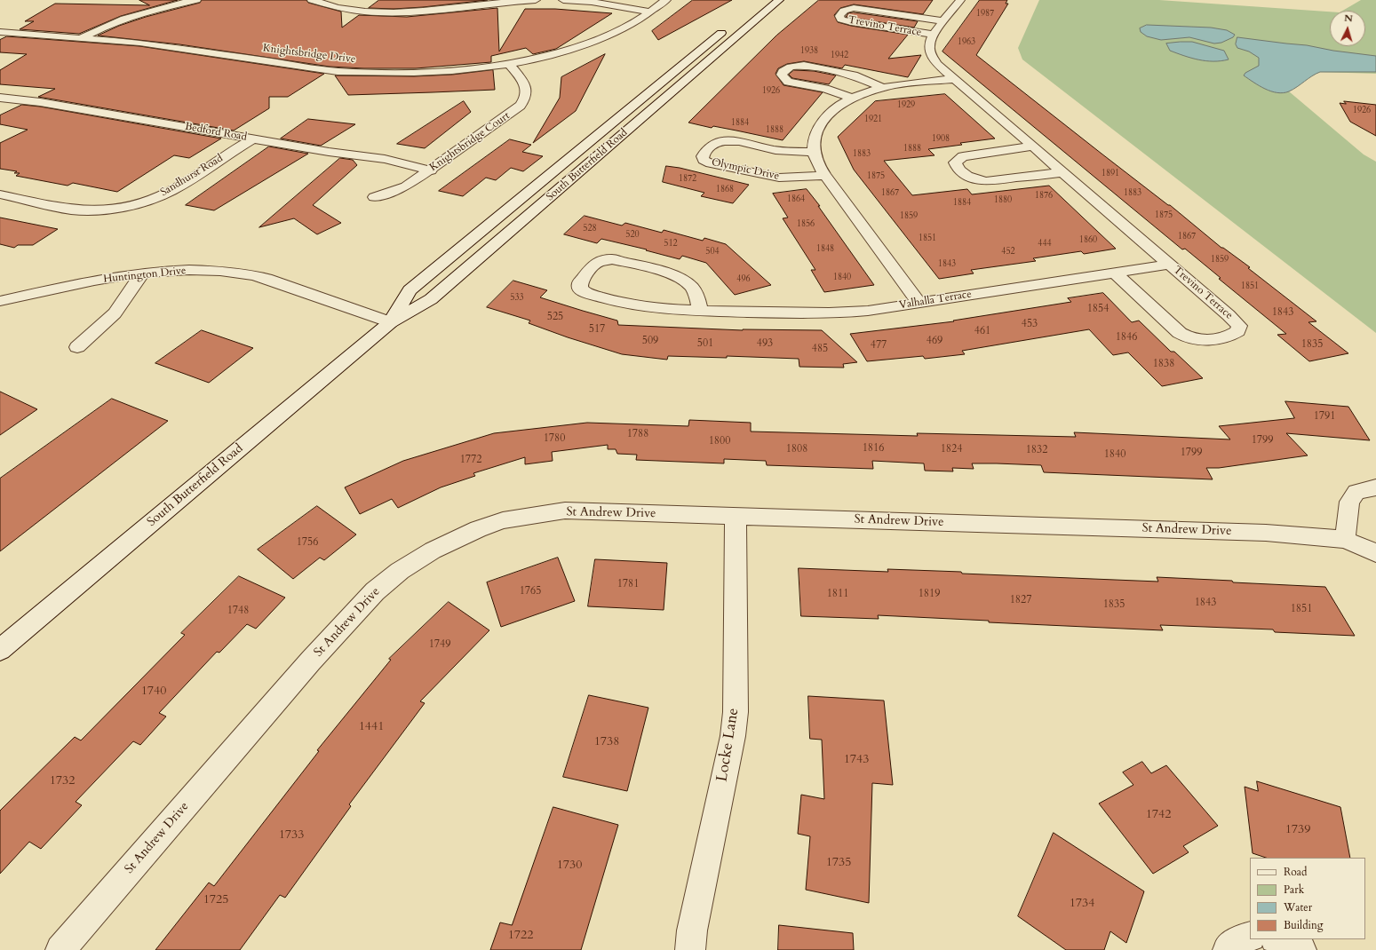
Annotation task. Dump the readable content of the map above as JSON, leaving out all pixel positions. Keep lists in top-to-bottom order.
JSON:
{
  "streets": {
    "street": [
      "Trevino Terrace",
      "Knightsbridge Drive",
      "Bedford Road",
      "Knightsbridge Court",
      "South Butterfield Road",
      "Olympic Drive",
      "Sandhurst Road",
      "Huntington Drive",
      "Valhalla Terrace",
      "St Andrew Drive",
      "Locke Lane"
    ]
  },
  "crossings": [
    ["Trevino Terrace", "Valhalla Terrace"],
    ["Knightsbridge Drive", "Knightsbridge Court"],
    ["Bedford Road", "Knightsbridge Court"],
    ["Bedford Road", "Sandhurst Road"],
    ["South Butterfield Road", "Huntington Drive"],
    ["St Andrew Drive", "Locke Lane"]
  ],
  "house_numbers": [
    "1987",
    "1963",
    "1938",
    "1942",
    "1926",
    "1929",
    "1926",
    "1921",
    "1884",
    "1888",
    "1908",
    "1888",
    "1883",
    "1891",
    "1875",
    "1872",
    "1868",
    "1867",
    "1883",
    "1876",
    "1864",
    "1880",
    "1884",
    "1875",
    "1859",
    "1856",
    "528",
    "520",
    "1867",
    "1851",
    "1860",
    "512",
    "444",
    "1848",
    "504",
    "452",
    "1859",
    "1843",
    "1840",
    "496",
    "1851",
    "533",
    "1854",
    "1843",
    "525",
    "453",
    "517",
    "461",
    "1846",
    "509",
    "469",
    "501",
    "493",
    "1835",
    "477",
    "485",
    "1838",
    "1791",
    "1788",
    "1780",
    "1799",
    "1800",
    "1816",
    "1808",
    "1824",
    "1832",
    "1799",
    "1840",
    "1772",
    "1756",
    "1781",
    "1765",
    "1811",
    "1819",
    "1827",
    "1843",
    "1835",
    "1851",
    "1748",
    "1749",
    "1740",
    "1441",
    "1738",
    "1743",
    "1732",
    "1742",
    "1739",
    "1733",
    "1735",
    "1730",
    "1725",
    "1734",
    "1722"
  ],
  "legend": [
    "Road",
    "Park",
    "Water",
    "Building"
  ],
  "north": "top"
}
